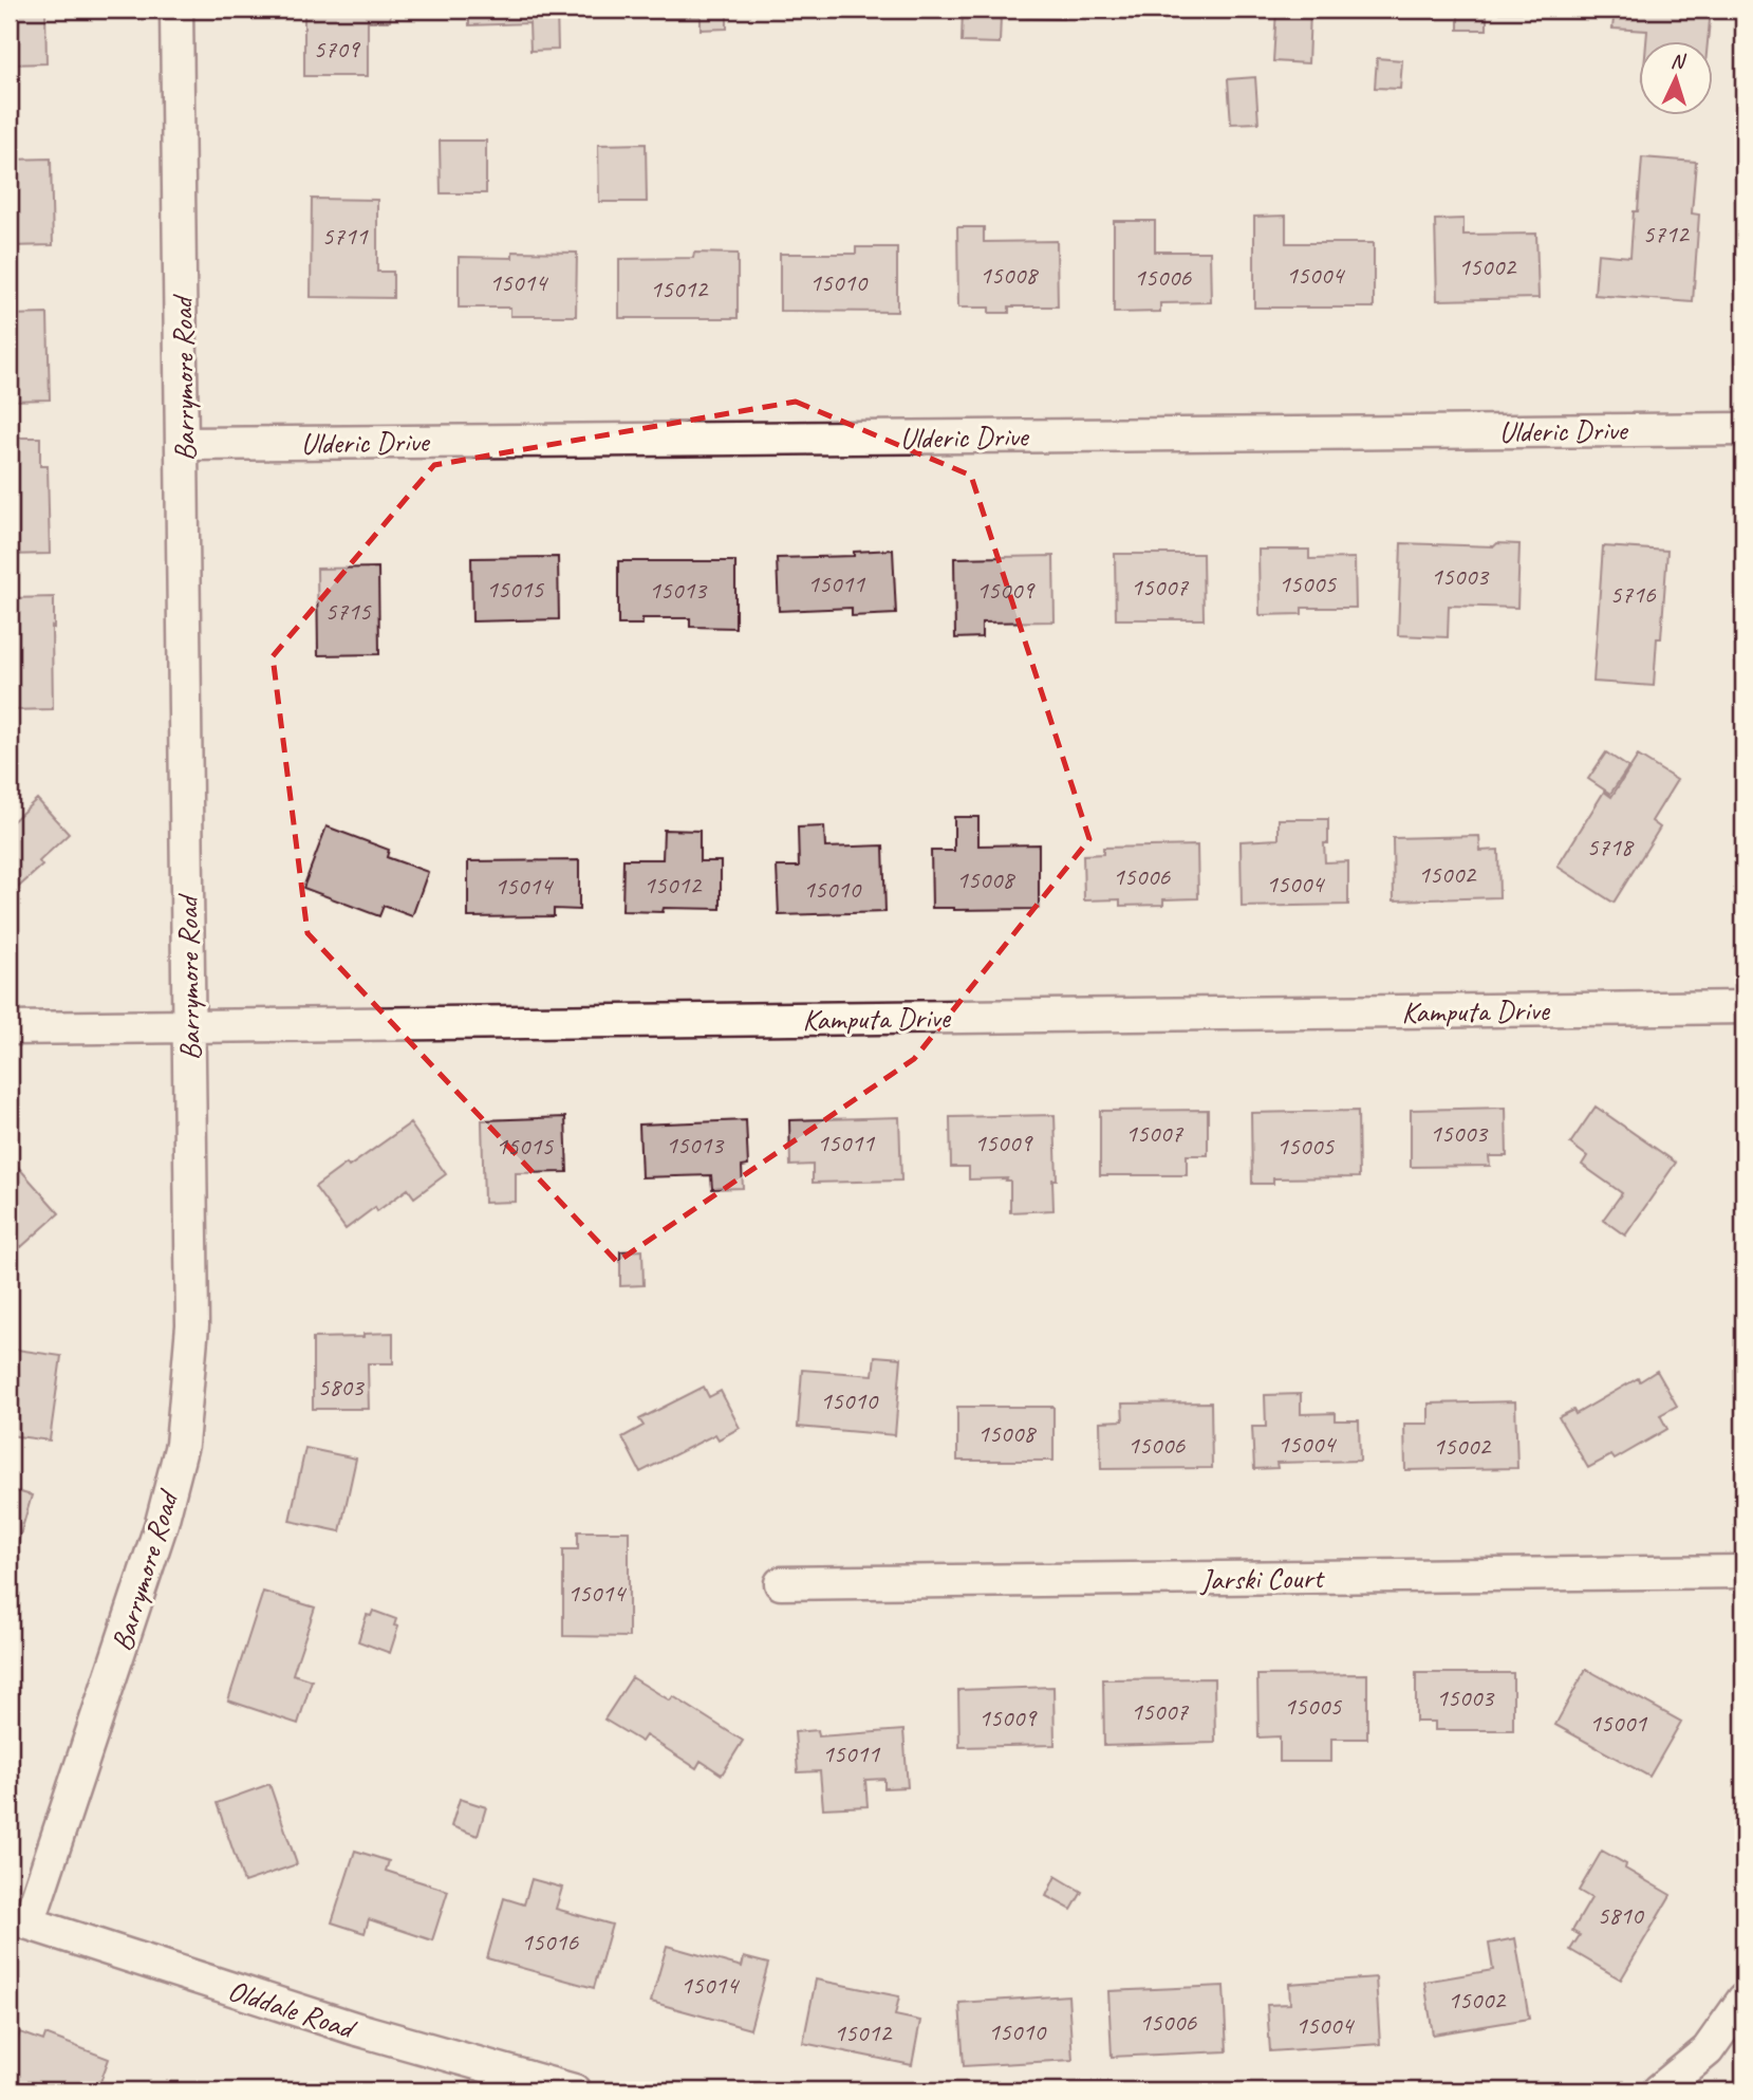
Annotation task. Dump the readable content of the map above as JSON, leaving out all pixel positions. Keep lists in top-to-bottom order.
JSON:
{
  "streets": {
    "street": [
      "Barrymore Road",
      "Ulderic Drive",
      "Kamputa Drive",
      "Jarski Court",
      "Olddale Road"
    ]
  },
  "crossings": [
    ["Barrymore Road", "Ulderic Drive"],
    ["Barrymore Road", "Kamputa Drive"],
    ["Barrymore Road", "Olddale Road"]
  ],
  "house_numbers": [
    "5709",
    "5712",
    "5711",
    "15002",
    "15008",
    "15004",
    "15006",
    "15014",
    "15010",
    "15012",
    "15003",
    "15011",
    "15005",
    "15007",
    "15015",
    "15013",
    "15009",
    "5716",
    "5715",
    "5718",
    "15002",
    "15006",
    "15008",
    "15004",
    "15012",
    "15014",
    "15010",
    "15007",
    "15003",
    "15011",
    "15009",
    "15013",
    "15015",
    "15005",
    "5803",
    "15010",
    "15008",
    "15004",
    "15006",
    "15002",
    "15014",
    "15003",
    "15005",
    "15007",
    "15009",
    "15001",
    "15011",
    "5810",
    "15016",
    "15014",
    "15002",
    "15006",
    "15004",
    "15010",
    "15012"
  ],
  "north": "top"
}
